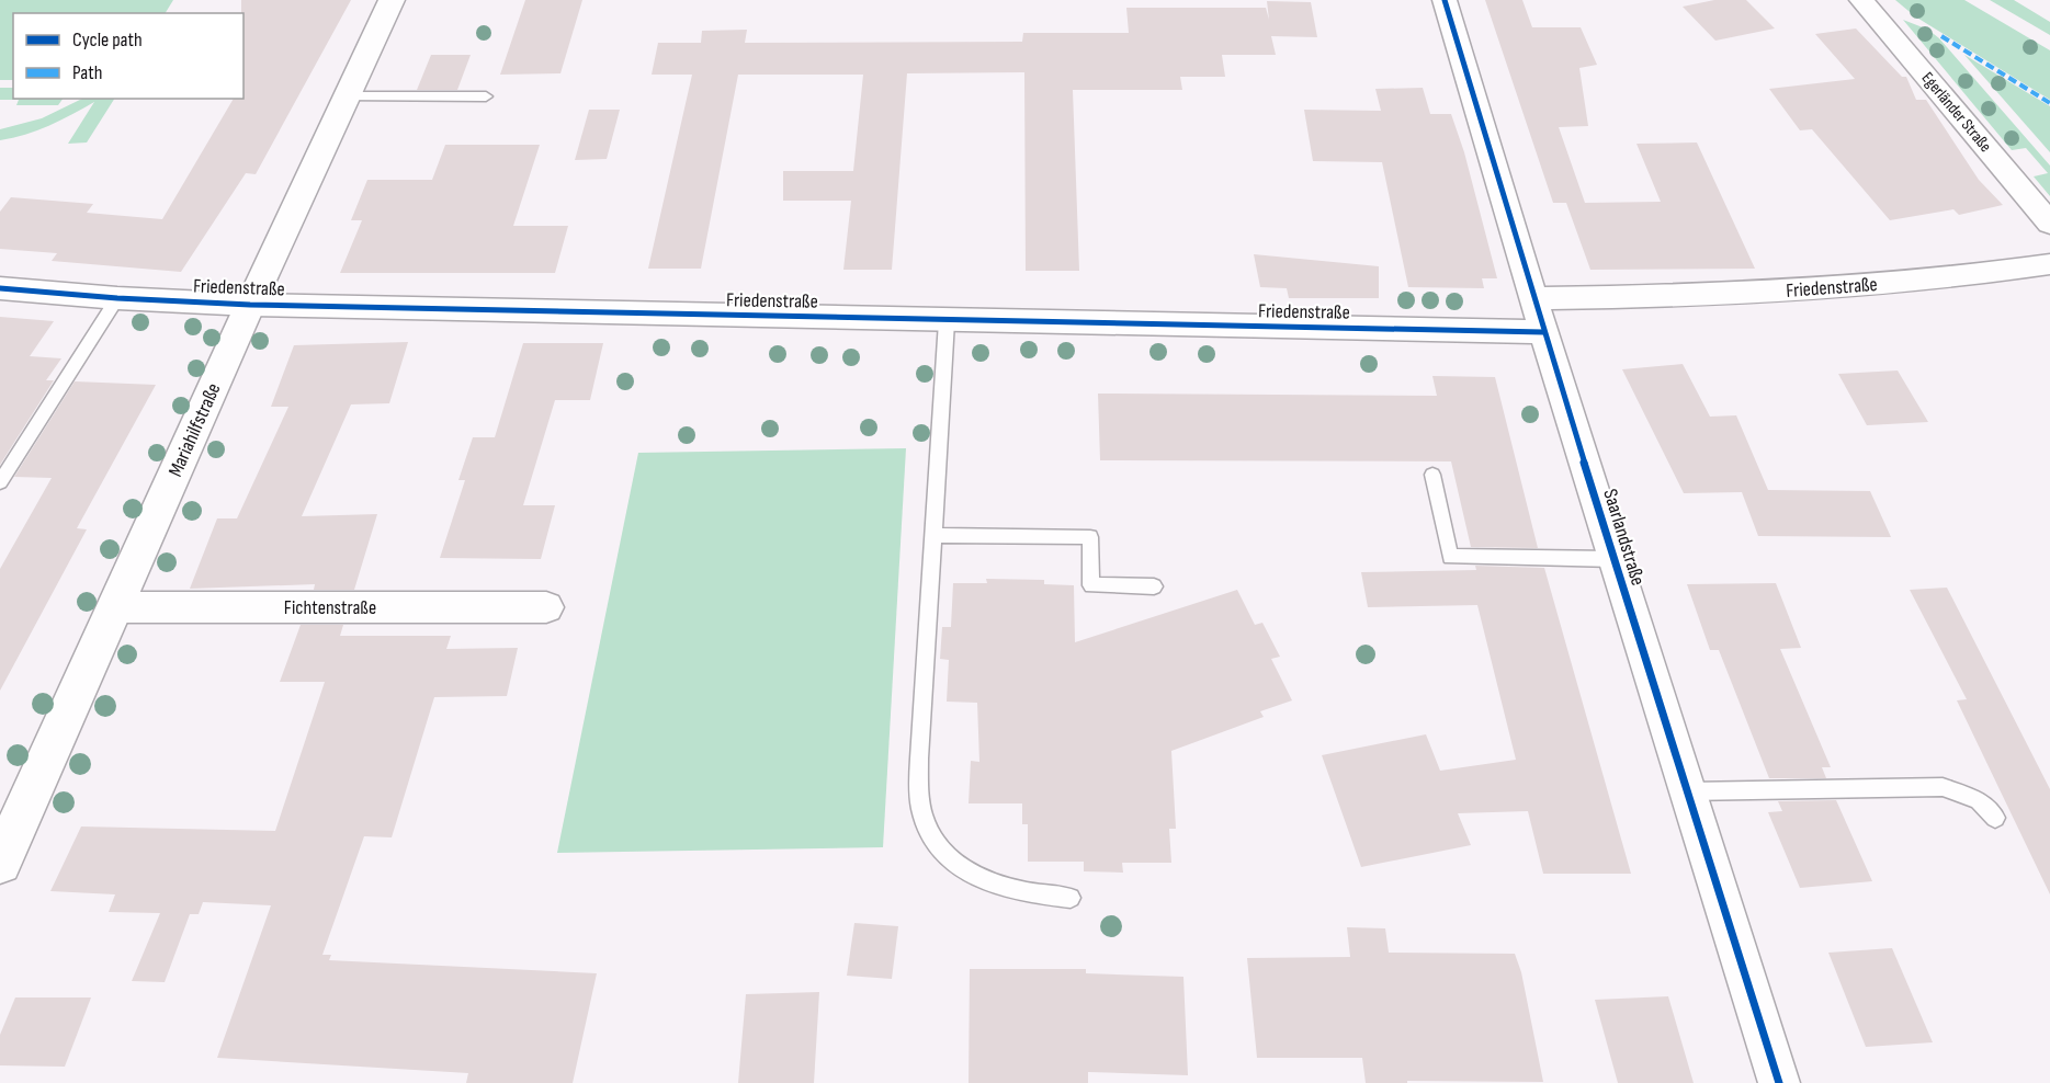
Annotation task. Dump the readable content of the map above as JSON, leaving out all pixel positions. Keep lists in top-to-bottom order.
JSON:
{
  "streets": {
    "street": [
      "Egerländer Straße",
      "Friedenstraße",
      "Mariahilfstraße",
      "Saarlandstraße",
      "Fichtenstraße"
    ]
  },
  "crossings": [
    ["Friedenstraße", "Mariahilfstraße"],
    ["Friedenstraße", "Saarlandstraße"],
    ["Mariahilfstraße", "Fichtenstraße"]
  ],
  "legend": ["Cycle path", "Path"]
}
